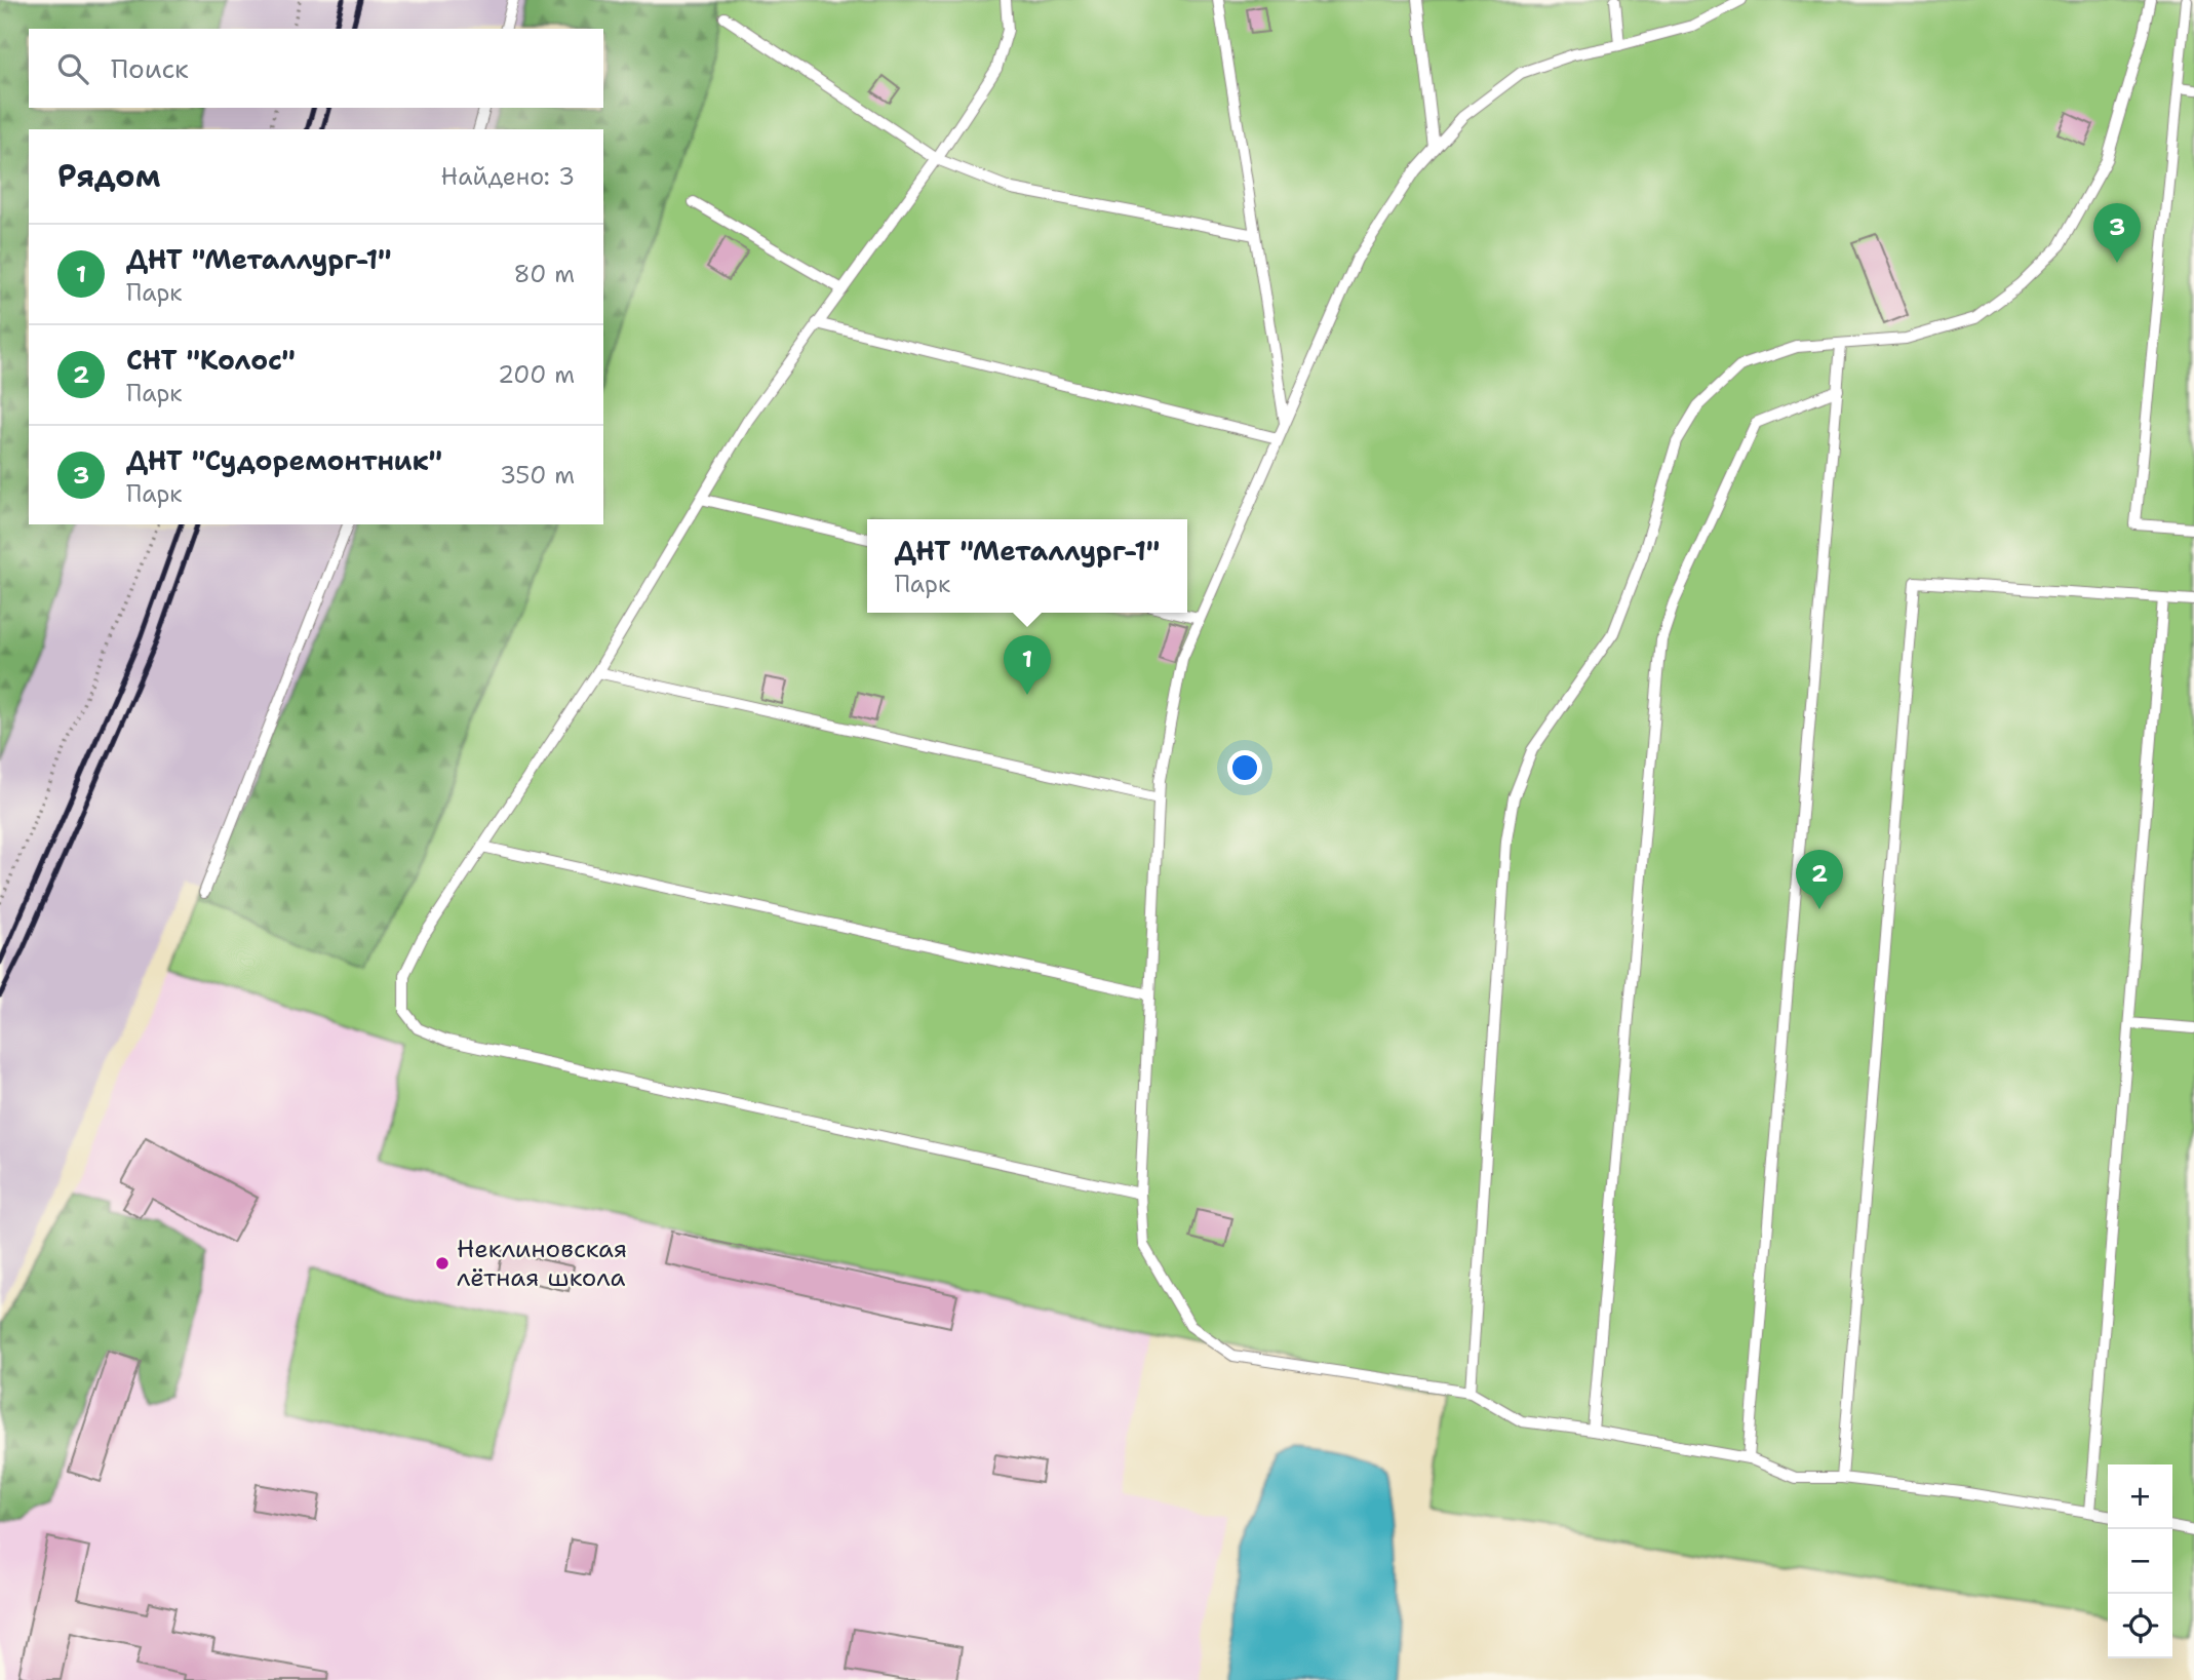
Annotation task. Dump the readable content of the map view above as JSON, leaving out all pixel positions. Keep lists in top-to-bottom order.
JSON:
{
  "places": ["Неклиновская лётная школа"],
  "page": {
    "search": "Поиск",
    "heading": ["Рядом", "Найдено: 3"],
    "pins": ["3", "1", "2"],
    "list": [
      {
        "mark": "1",
        "name": "ДНТ \"Металлург-1\"",
        "note": "Парк",
        "value": "80 m"
      },
      {
        "mark": "2",
        "name": "СНТ \"Колос\"",
        "note": "Парк",
        "value": "200 m"
      },
      {
        "mark": "3",
        "name": "ДНТ \"Судоремонтник\"",
        "note": "Парк",
        "value": "350 m"
      }
    ],
    "popup": ["ДНТ \"Металлург-1\"", "Парк"],
    "map_buttons": ["+", "−"]
  }
}
